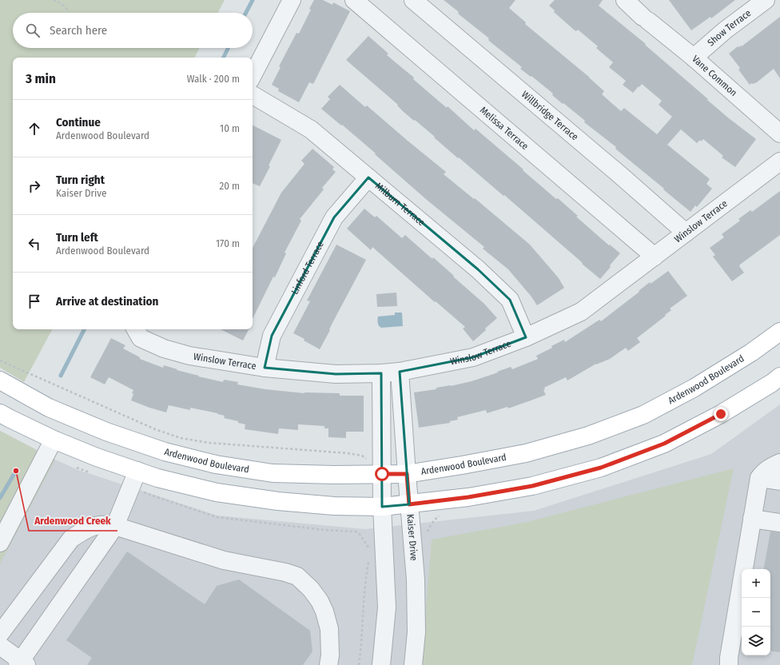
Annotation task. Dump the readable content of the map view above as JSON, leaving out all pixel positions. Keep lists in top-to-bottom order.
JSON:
{
  "streets": {
    "main road": ["Ardenwood Boulevard"],
    "street": [
      "Show Terrace",
      "Vane Common",
      "Willbridge Terrace",
      "Melissa Terrace",
      "Milburn Terrace",
      "Winslow Terrace",
      "Linford Terrace",
      "Kaiser Drive"
    ]
  },
  "crossings": [
    ["Show Terrace", "Vane Common"],
    ["Willbridge Terrace", "Winslow Terrace"],
    ["Melissa Terrace", "Winslow Terrace"],
    ["Milburn Terrace", "Winslow Terrace"],
    ["Milburn Terrace", "Linford Terrace"],
    ["Winslow Terrace", "Linford Terrace"],
    ["Winslow Terrace", "Kaiser Drive"],
    ["Ardenwood Boulevard", "Kaiser Drive"]
  ],
  "places": ["Ardenwood Creek"],
  "page": {
    "search": "Search here",
    "heading": ["3 min", "Walk · 200 m"],
    "list": [
      ["Continue", "Ardenwood Boulevard", "10 m"],
      ["Turn right", "Kaiser Drive", "20 m"],
      ["Turn left", "Ardenwood Boulevard", "170 m"],
      "Arrive at destination"
    ],
    "map_buttons": ["+", "−"]
  }
}
